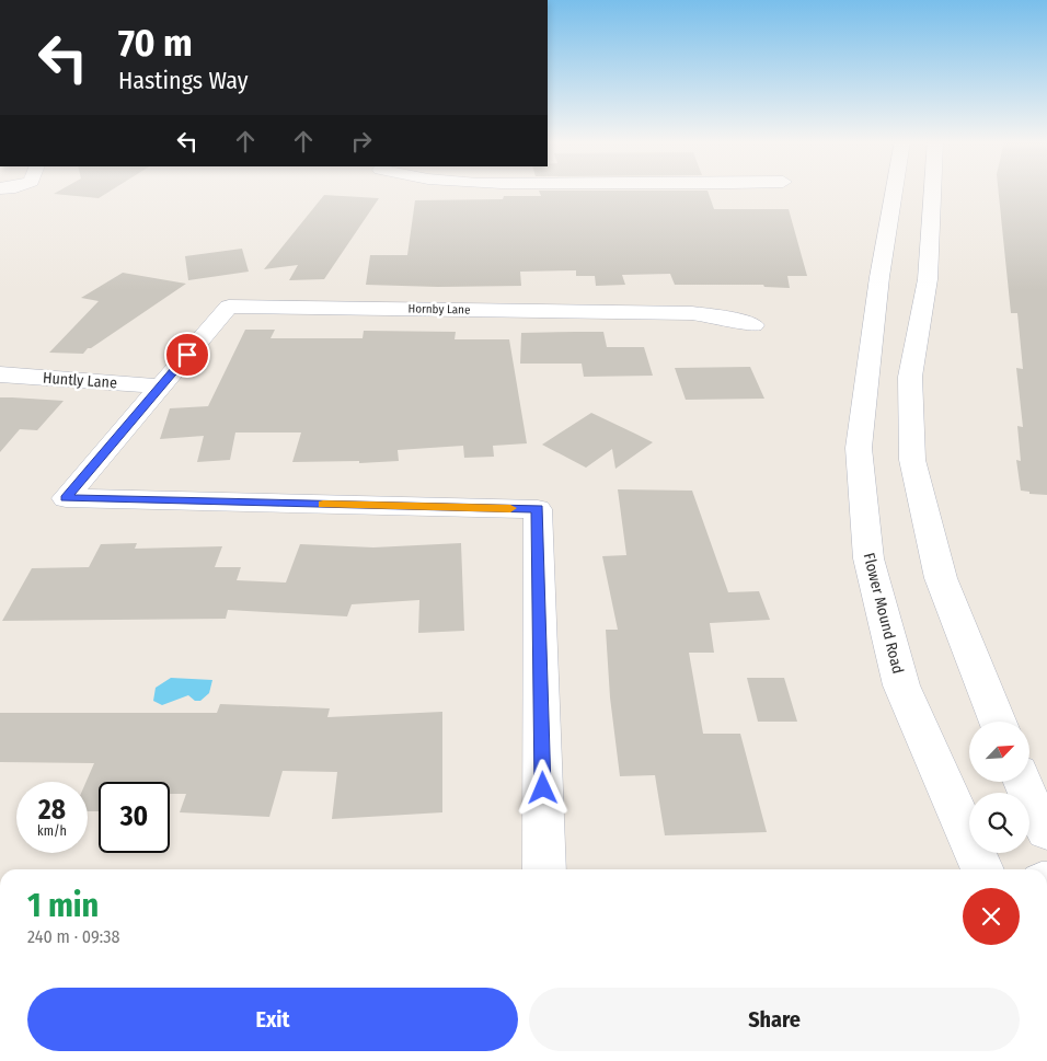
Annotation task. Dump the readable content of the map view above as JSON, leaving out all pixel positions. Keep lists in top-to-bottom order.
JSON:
{
  "streets": {
    "street": ["Hornby Lane", "Huntly Lane", "Flower Mound Road"]
  },
  "crossings": [
    ["Hornby Lane", "Huntly Lane"]
  ],
  "north": "top right",
  "page": {
    "turn": ["70 m", "Hastings Way"],
    "speed": "28 km/h",
    "limit": "30",
    "heading": ["1 min", "240 m · 09:38"],
    "buttons": ["Exit", "Share"]
  }
}
